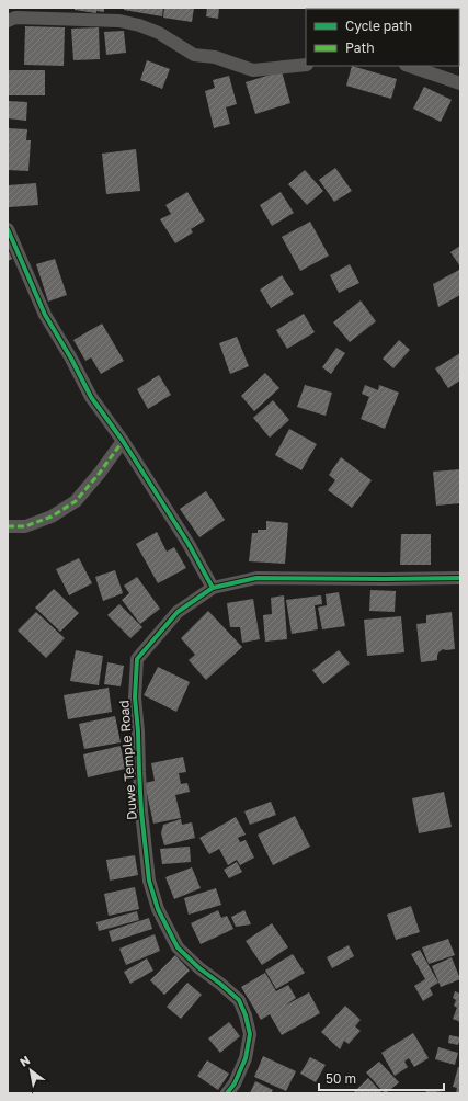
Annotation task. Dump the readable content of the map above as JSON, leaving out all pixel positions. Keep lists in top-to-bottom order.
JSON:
{
  "streets": {
    "street": ["Duwe Temple Road"]
  },
  "legend": ["Cycle path", "Path"],
  "scale_bar": "50 m",
  "north": "top left"
}
